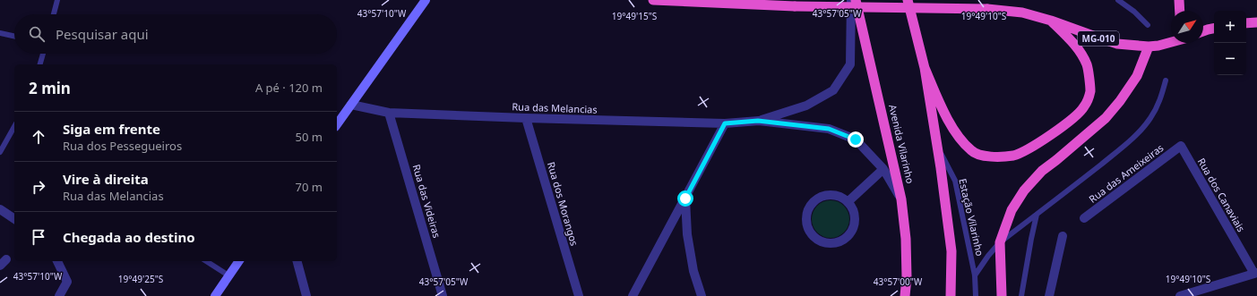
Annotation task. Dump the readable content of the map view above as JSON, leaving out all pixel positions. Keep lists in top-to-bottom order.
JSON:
{
  "streets": {
    "highway": ["MG-010", "Avenida Vilarinho"],
    "street": [
      "Rua das Melancias",
      "Rua das Ameixeiras",
      "Rua dos Canaviais",
      "Rua das Videiras",
      "Rua dos Morangos"
    ],
    "lane": ["Estação Vilarinho"]
  },
  "crossings": [
    ["Rua das Melancias", "Avenida Vilarinho"],
    ["Rua das Melancias", "Rua das Videiras"],
    ["Rua das Melancias", "Rua dos Morangos"],
    ["Rua das Ameixeiras", "Rua dos Canaviais"]
  ],
  "north": "top right",
  "page": {
    "map_buttons": ["+", "−"],
    "search": "Pesquisar aqui",
    "heading": ["2 min", "A pé · 120 m"],
    "list": [
      ["Siga em frente", "Rua dos Pessegueiros", "50 m"],
      ["Vire à direita", "Rua das Melancias", "70 m"],
      "Chegada ao destino"
    ]
  },
  "coordinates": [
    "43°57'05\"W",
    "43°57'10\"W",
    "19°49'15\"S",
    "19°49'10\"S",
    "19°49'25\"S",
    "43°57'00\"W"
  ]
}
